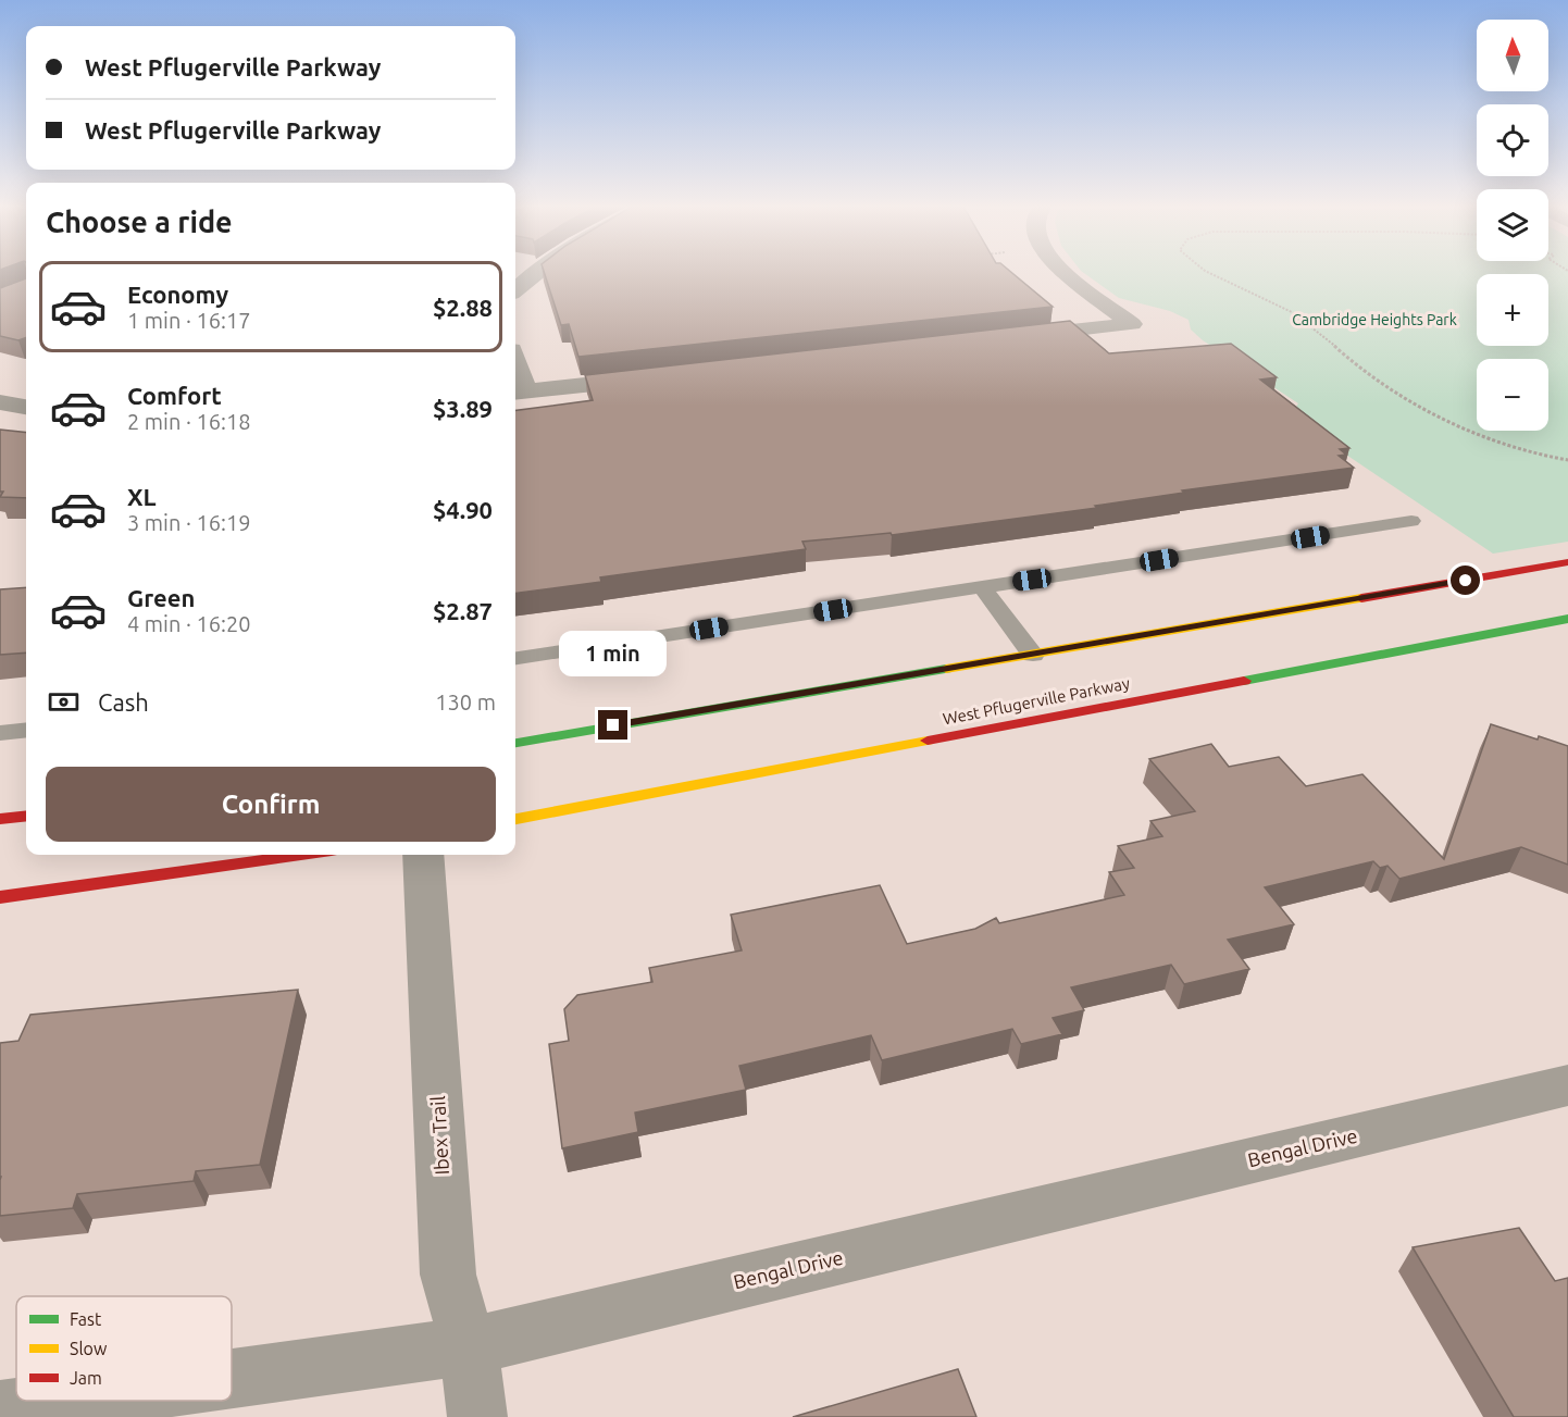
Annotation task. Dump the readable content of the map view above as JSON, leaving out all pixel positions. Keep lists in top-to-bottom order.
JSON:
{
  "streets": {
    "main road": ["West Pflugerville Parkway"],
    "street": ["Ibex Trail", "Bengal Drive"]
  },
  "crossings": [
    ["Ibex Trail", "Bengal Drive"]
  ],
  "parks": ["Cambridge Heights Park"],
  "legend": ["Fast", "Slow", "Jam"],
  "north": "top",
  "page": {
    "map_buttons": ["+", "−"],
    "banner": ["West Pflugerville Parkway", "West Pflugerville Parkway"],
    "heading": "Choose a ride",
    "list": [
      {
        "name": "Economy",
        "note": "1 min · 16:17",
        "value": "$2.88"
      },
      {
        "name": "Comfort",
        "note": "2 min · 16:18",
        "value": "$3.89"
      },
      {
        "name": "XL",
        "note": "3 min · 16:19",
        "value": "$4.90"
      },
      {
        "name": "Green",
        "note": "4 min · 16:20",
        "value": "$2.87"
      }
    ],
    "bubble": "1 min",
    "pay": ["Cash", "130 m"],
    "buttons": "Confirm"
  }
}
